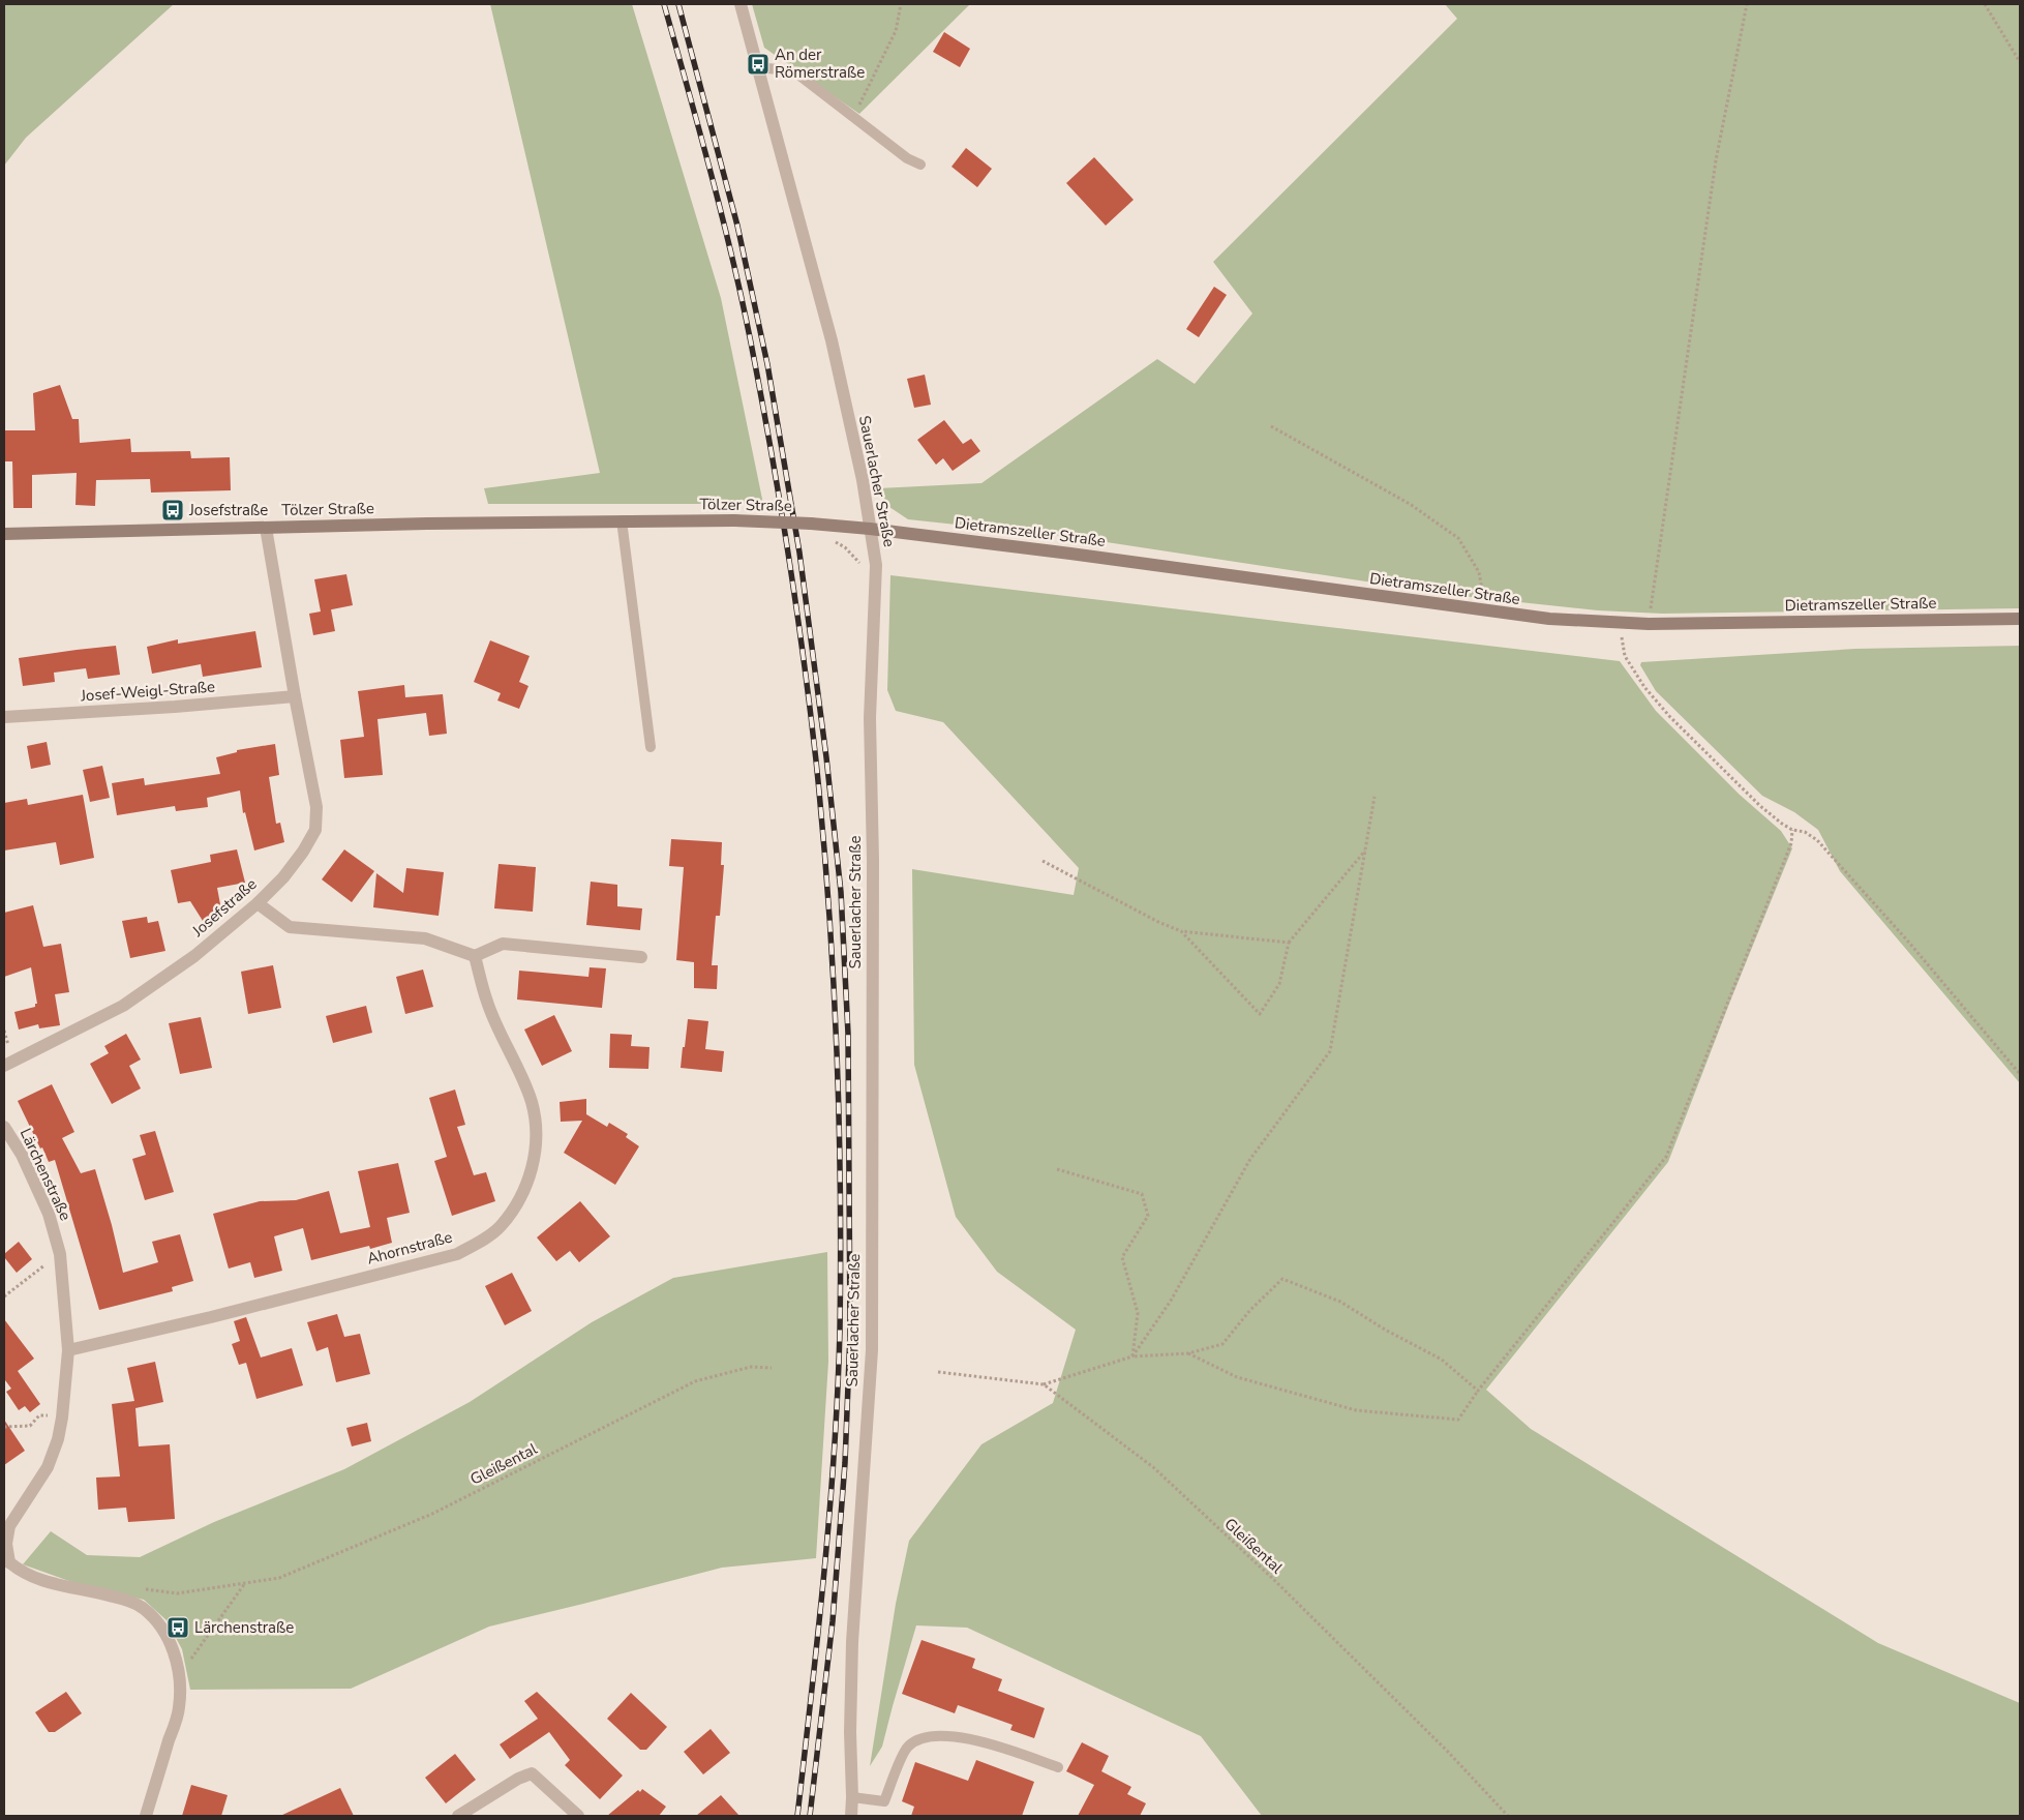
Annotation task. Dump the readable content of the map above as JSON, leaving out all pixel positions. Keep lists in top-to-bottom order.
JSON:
{
  "streets": {
    "main road": ["Tölzer Straße", "Dietramszeller Straße"],
    "street": [
      "Sauerlacher Straße",
      "Josef-Weigl-Straße",
      "Josefstraße",
      "Lärchenstraße",
      "Ahornstraße"
    ],
    "path": ["Gleißental"]
  },
  "crossings": [
    ["Sauerlacher Straße", "Tölzer Straße"],
    ["Sauerlacher Straße", "Dietramszeller Straße"],
    ["Tölzer Straße", "Dietramszeller Straße"],
    ["Tölzer Straße", "Josefstraße"],
    ["Josef-Weigl-Straße", "Josefstraße"],
    ["Lärchenstraße", "Ahornstraße"]
  ],
  "places": {
    "bus stop": ["An der Römerstraße", "Josefstraße", "Lärchenstraße"]
  }
}
